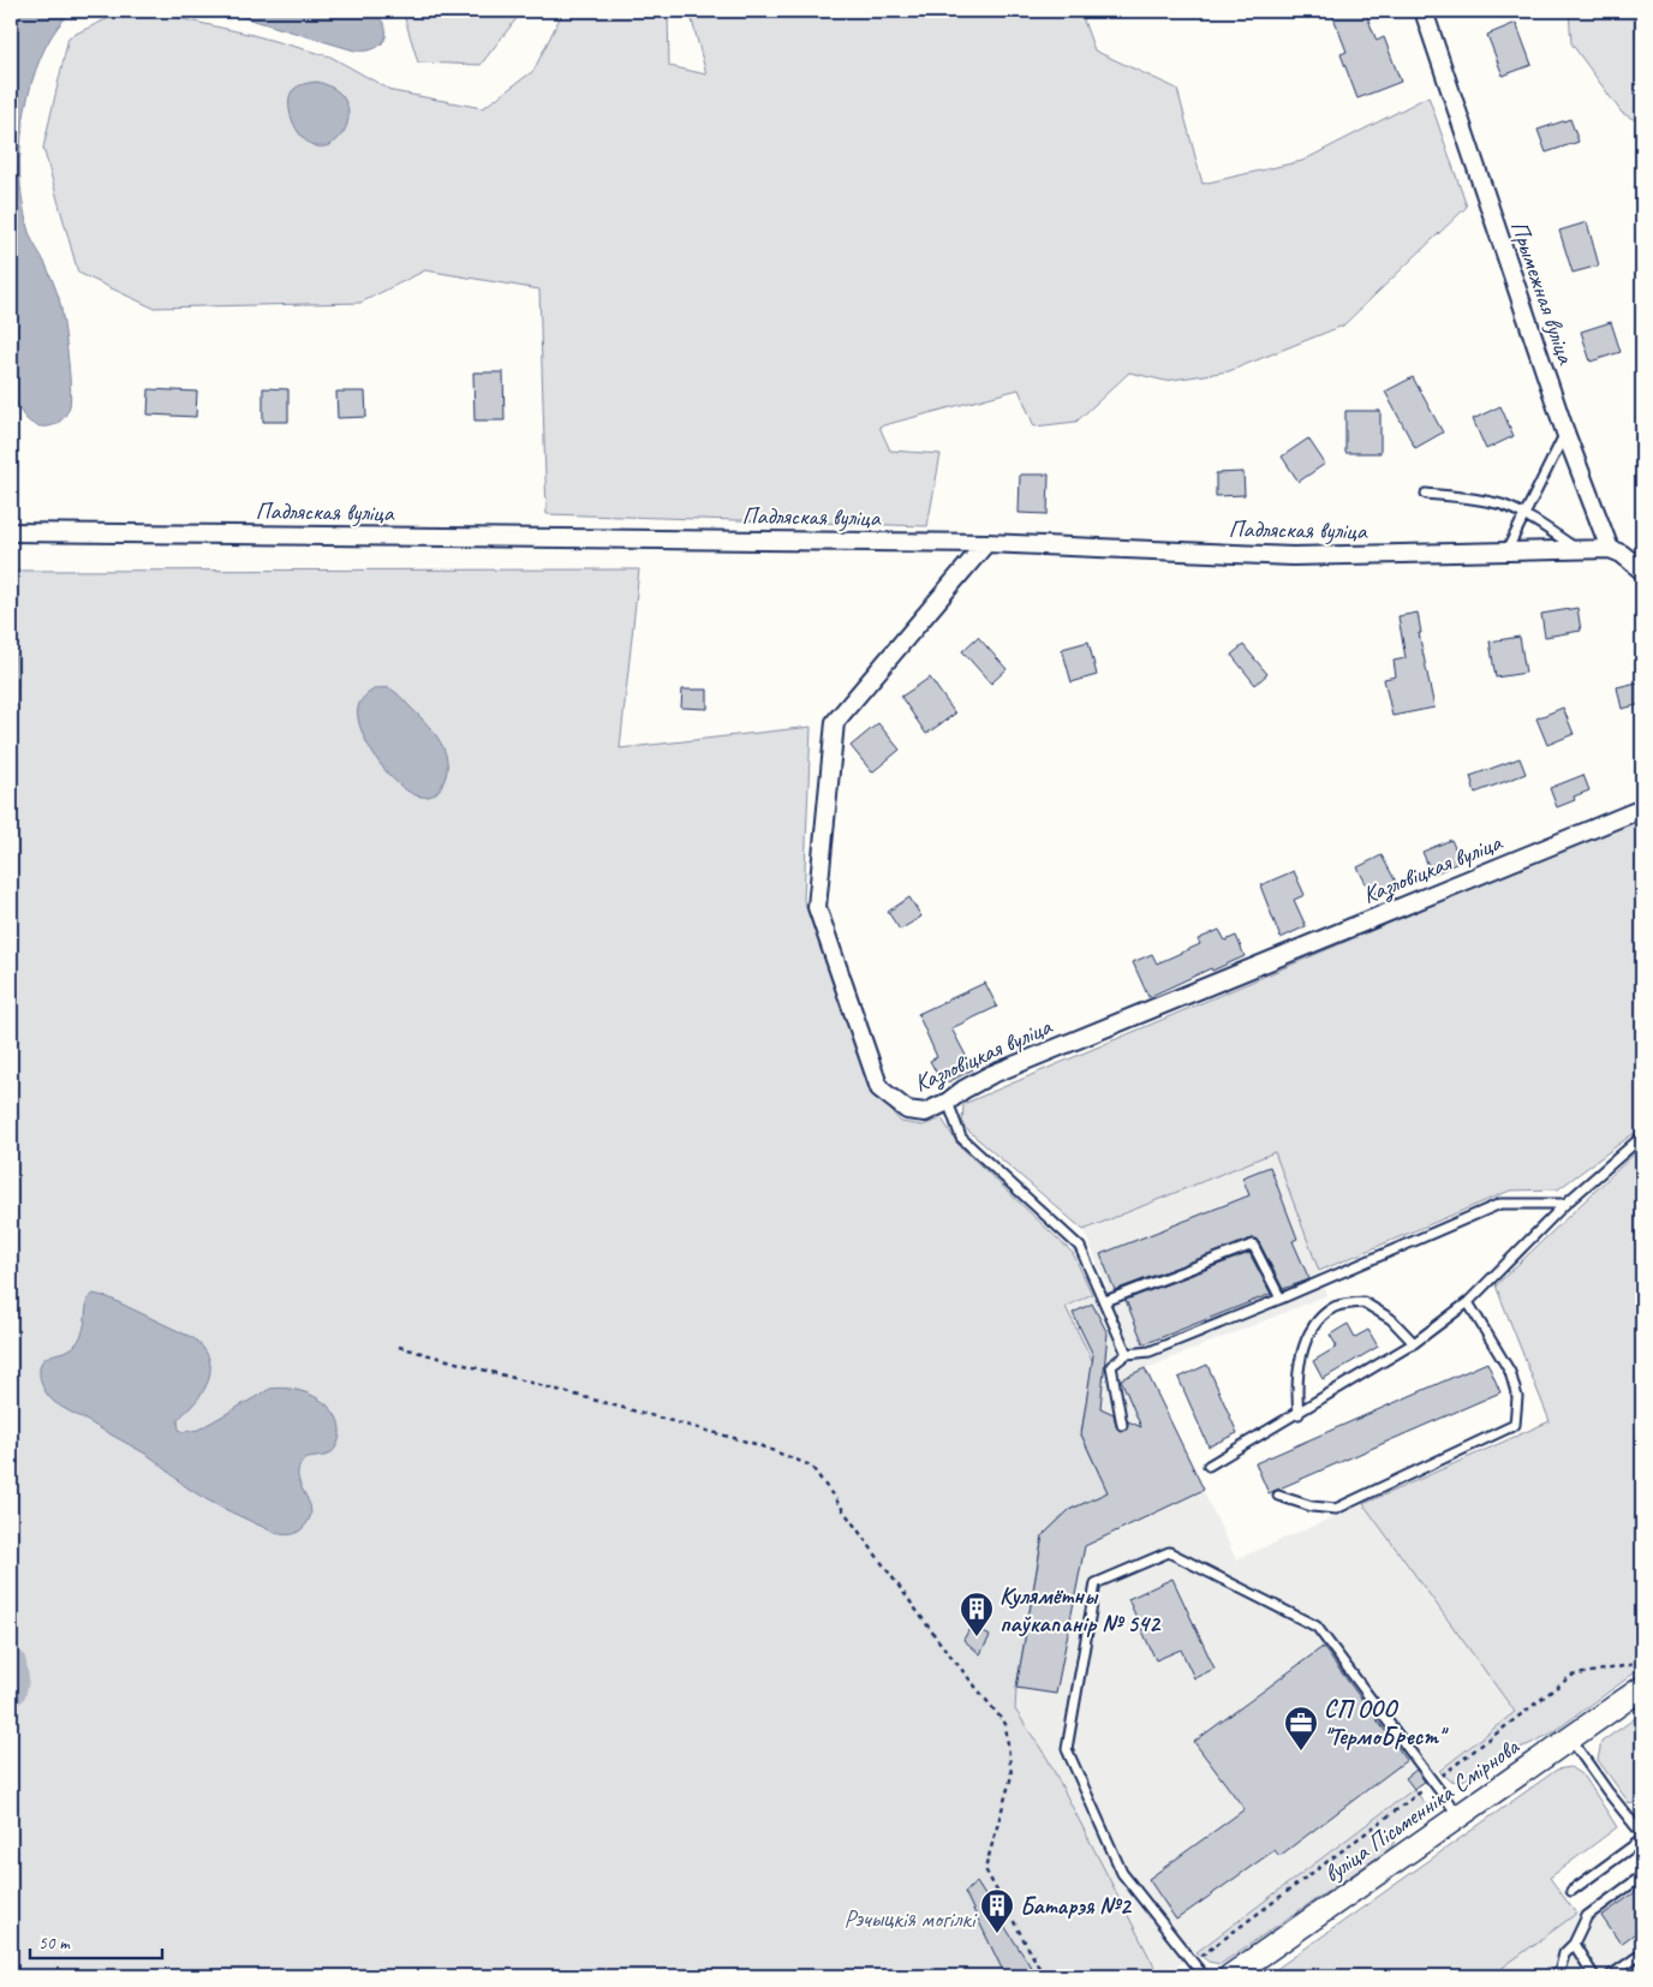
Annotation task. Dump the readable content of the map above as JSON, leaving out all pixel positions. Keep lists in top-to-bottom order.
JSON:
{
  "streets": {
    "main road": ["вуліца Пісьменніка Смірнова"],
    "street": ["Прымежная вуліца", "Падляская вуліца", "Казловіцкая вуліца"]
  },
  "crossings": [
    ["Прымежная вуліца", "Падляская вуліца"],
    ["Падляская вуліца", "Казловіцкая вуліца"]
  ],
  "parks": ["Рэчыцкія могілкі"],
  "places": {
    "building": ["Кулямётны паўкапанір № 542", "Батарэя №2"],
    "office": ["СП ООО \"ТермоБрест\""]
  },
  "scale_bar": "50 m"
}
